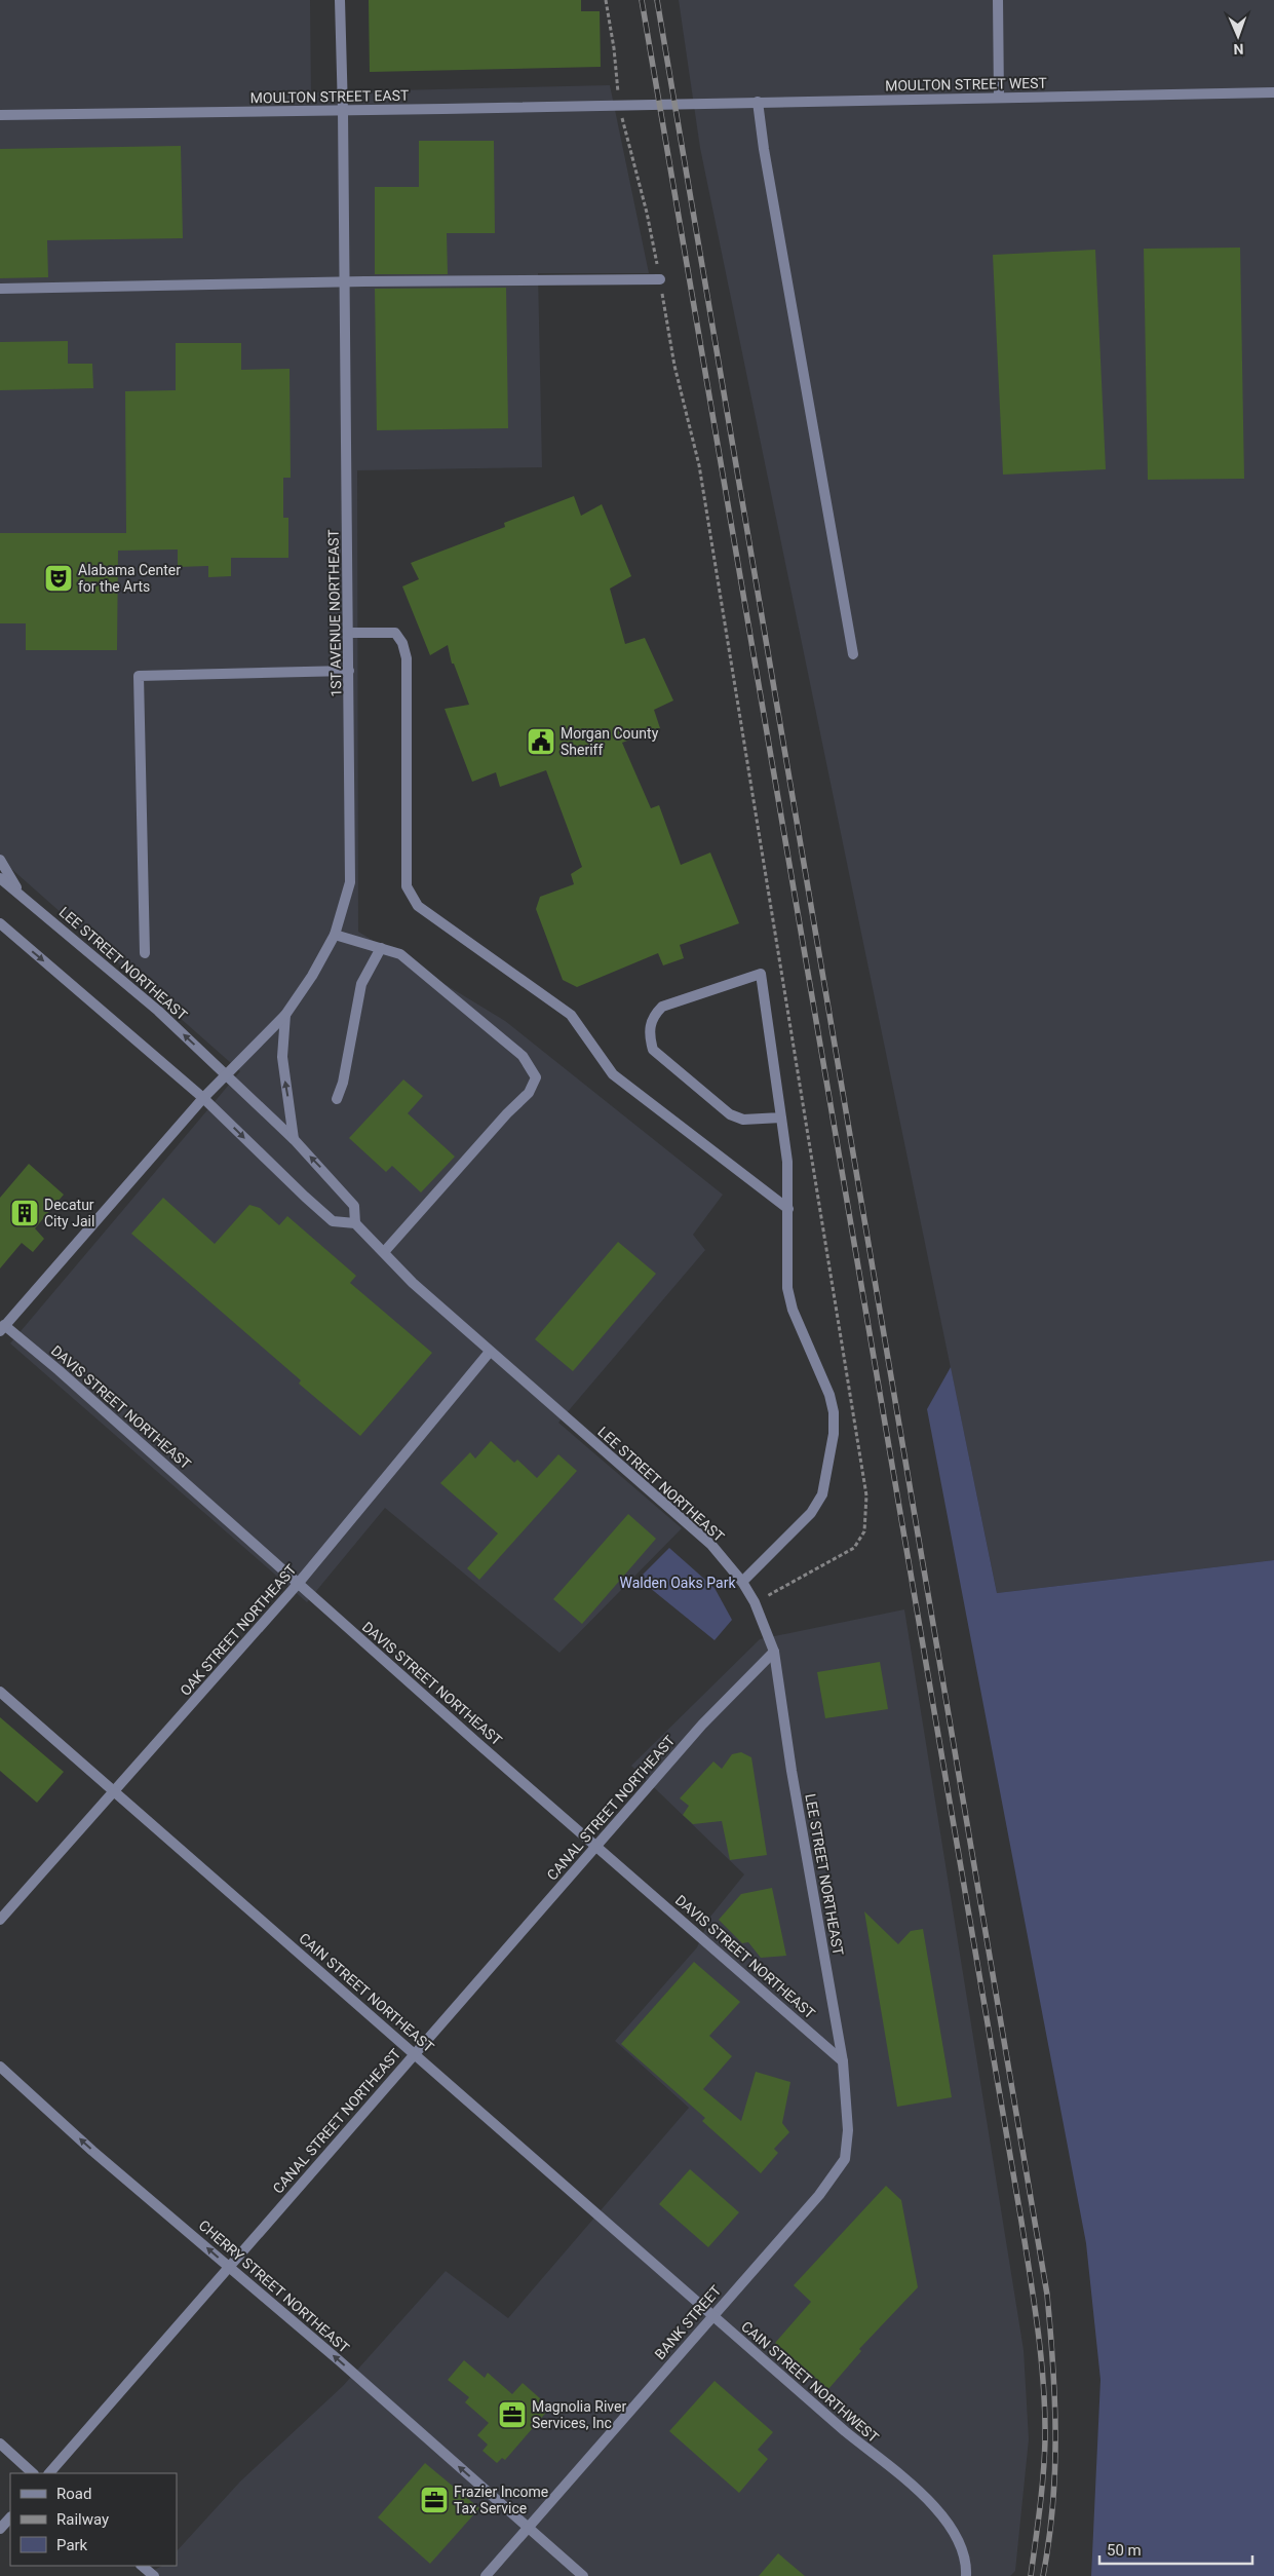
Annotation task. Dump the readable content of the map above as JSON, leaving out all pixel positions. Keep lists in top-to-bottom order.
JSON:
{
  "streets": {
    "street": [
      "MOULTON STREET WEST",
      "MOULTON STREET EAST",
      "1ST AVENUE NORTHEAST",
      "LEE STREET NORTHEAST",
      "DAVIS STREET NORTHEAST",
      "OAK STREET NORTHEAST",
      "CANAL STREET NORTHEAST",
      "CAIN STREET NORTHEAST",
      "CHERRY STREET NORTHEAST",
      "BANK STREET",
      "CAIN STREET NORTHWEST"
    ]
  },
  "crossings": [
    ["MOULTON STREET WEST", "MOULTON STREET EAST"],
    ["MOULTON STREET EAST", "1ST AVENUE NORTHEAST"],
    ["1ST AVENUE NORTHEAST", "LEE STREET NORTHEAST"],
    ["LEE STREET NORTHEAST", "DAVIS STREET NORTHEAST"],
    ["LEE STREET NORTHEAST", "OAK STREET NORTHEAST"],
    ["LEE STREET NORTHEAST", "CANAL STREET NORTHEAST"],
    ["LEE STREET NORTHEAST", "BANK STREET"],
    ["DAVIS STREET NORTHEAST", "OAK STREET NORTHEAST"],
    ["DAVIS STREET NORTHEAST", "CANAL STREET NORTHEAST"],
    ["DAVIS STREET NORTHEAST", "BANK STREET"],
    ["OAK STREET NORTHEAST", "CAIN STREET NORTHEAST"],
    ["CANAL STREET NORTHEAST", "CAIN STREET NORTHEAST"],
    ["CANAL STREET NORTHEAST", "CHERRY STREET NORTHEAST"],
    ["CAIN STREET NORTHEAST", "BANK STREET"],
    ["CAIN STREET NORTHEAST", "CAIN STREET NORTHWEST"],
    ["CHERRY STREET NORTHEAST", "BANK STREET"],
    ["BANK STREET", "CAIN STREET NORTHWEST"]
  ],
  "one_way": ["CHERRY STREET NORTHEAST"],
  "parks": ["Walden Oaks Park"],
  "places": {
    "theatre": ["Alabama Center for the Arts"],
    "public building": ["Morgan County Sheriff"],
    "building": ["Decatur City Jail"],
    "office": ["Magnolia River Services, Inc", "Frazier Income Tax Service"]
  },
  "legend": ["Road", "Railway", "Park"],
  "scale_bar": "50 m",
  "north": "bottom"
}
